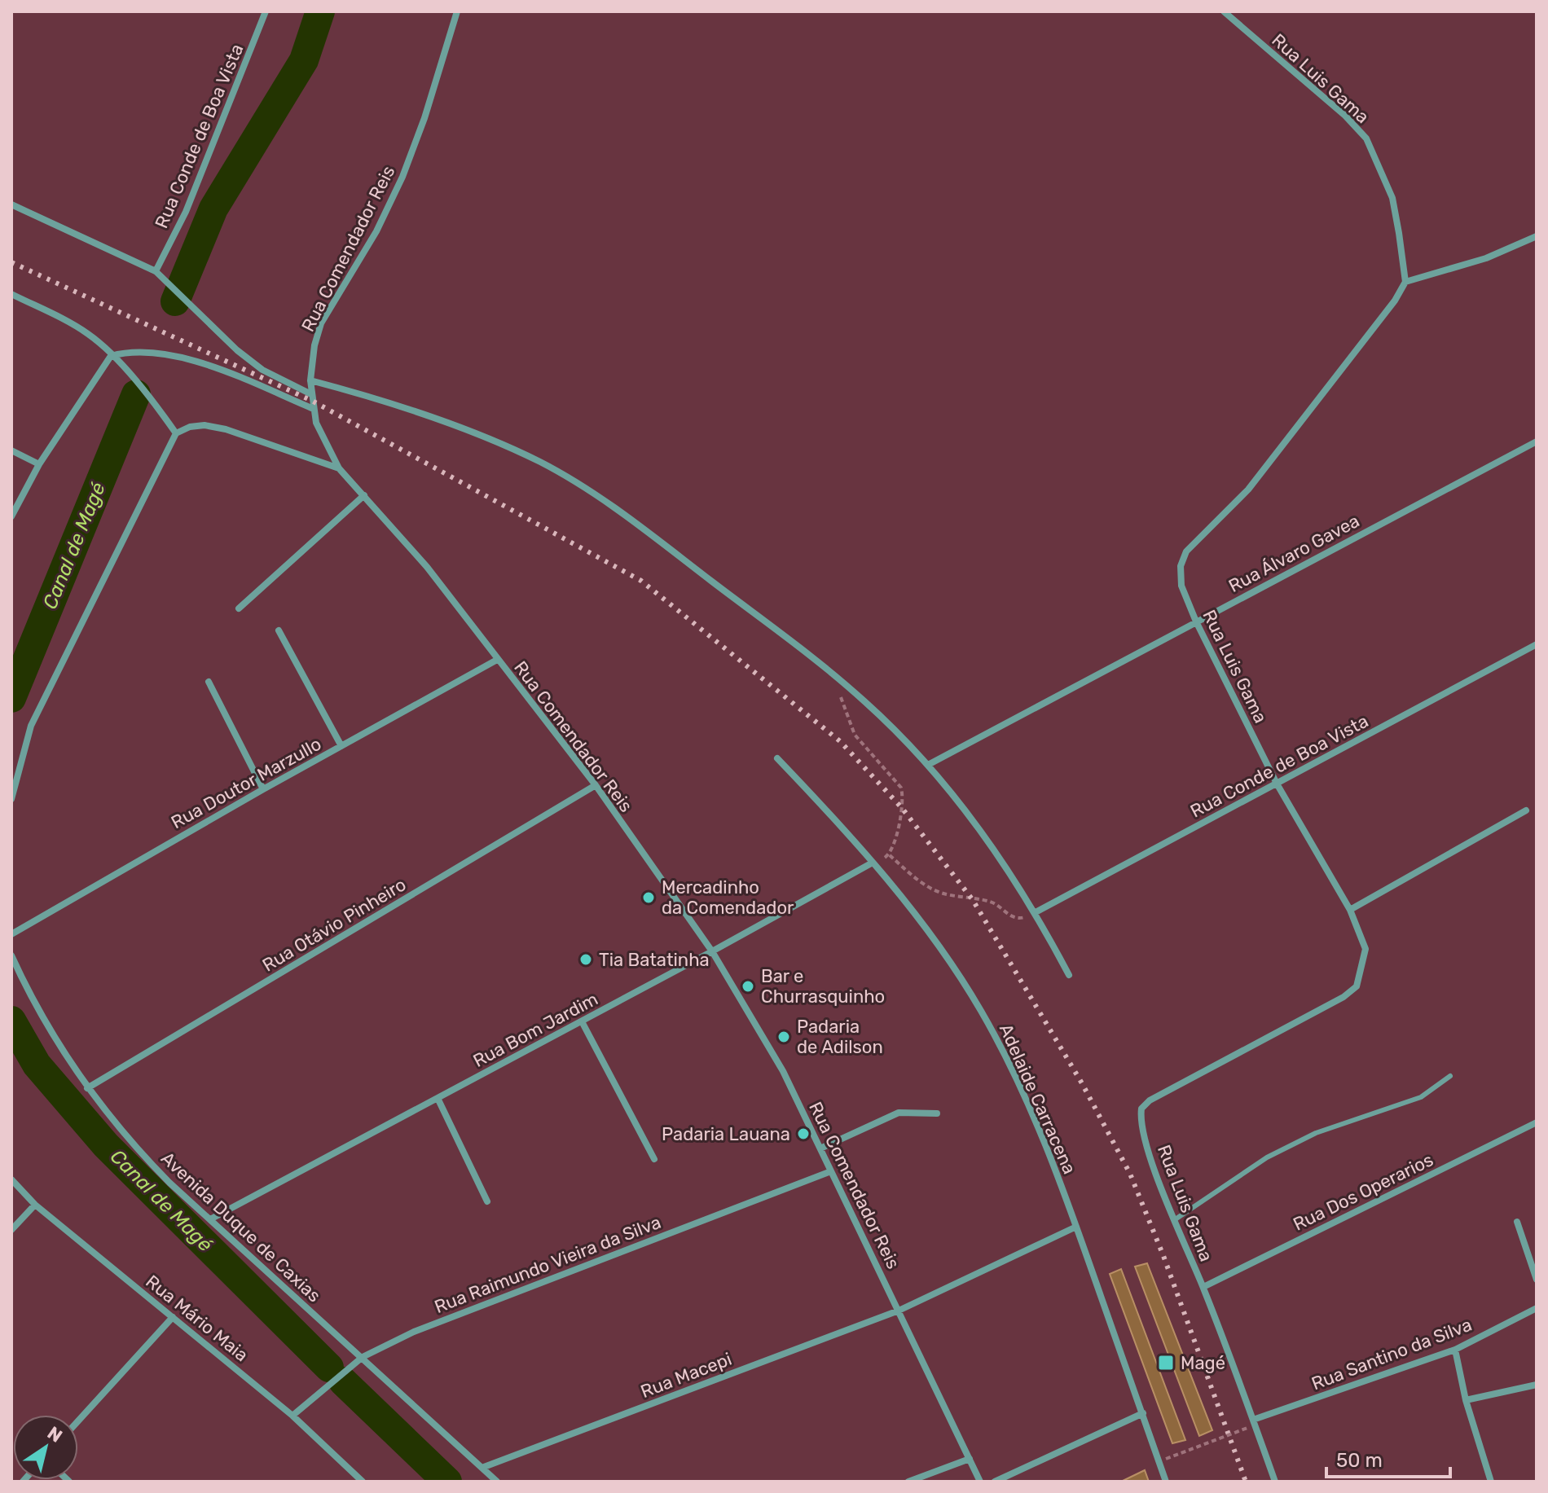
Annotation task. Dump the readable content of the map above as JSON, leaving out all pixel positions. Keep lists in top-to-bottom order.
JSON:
{
  "streets": {
    "street": [
      "Rua Luis Gama",
      "Rua Conde de Boa Vista",
      "Rua Comendador Reis",
      "Rua Álvaro Gavea",
      "Rua Doutor Marzullo",
      "Rua Otávio Pinheiro",
      "Rua Bom Jardim",
      "Adelaide Carracena",
      "Rua Dos Operarios",
      "Avenida Duque de Caxias",
      "Rua Raimundo Vieira da Silva",
      "Rua Mário Maia",
      "Rua Santino da Silva",
      "Rua Macepi"
    ]
  },
  "crossings": [
    ["Rua Luis Gama", "Rua Conde de Boa Vista"],
    ["Rua Luis Gama", "Rua Álvaro Gavea"],
    ["Rua Luis Gama", "Rua Dos Operarios"],
    ["Rua Luis Gama", "Rua Santino da Silva"],
    ["Rua Comendador Reis", "Rua Doutor Marzullo"],
    ["Rua Comendador Reis", "Rua Otávio Pinheiro"],
    ["Rua Comendador Reis", "Rua Bom Jardim"],
    ["Rua Comendador Reis", "Rua Raimundo Vieira da Silva"],
    ["Rua Comendador Reis", "Rua Macepi"],
    ["Rua Otávio Pinheiro", "Avenida Duque de Caxias"],
    ["Rua Bom Jardim", "Adelaide Carracena"],
    ["Rua Bom Jardim", "Avenida Duque de Caxias"],
    ["Adelaide Carracena", "Rua Macepi"],
    ["Avenida Duque de Caxias", "Rua Raimundo Vieira da Silva"],
    ["Avenida Duque de Caxias", "Rua Macepi"],
    ["Rua Raimundo Vieira da Silva", "Rua Mário Maia"]
  ],
  "water": ["Canal de Magé"],
  "places": {
    "other": [
      "Mercadinho da Comendador",
      "Tia Batatinha",
      "Bar e Churrasquinho",
      "Padaria de Adilson",
      "Padaria Lauana"
    ],
    "transit": ["Magé"]
  },
  "scale_bar": "50 m",
  "north": "top right"
}
